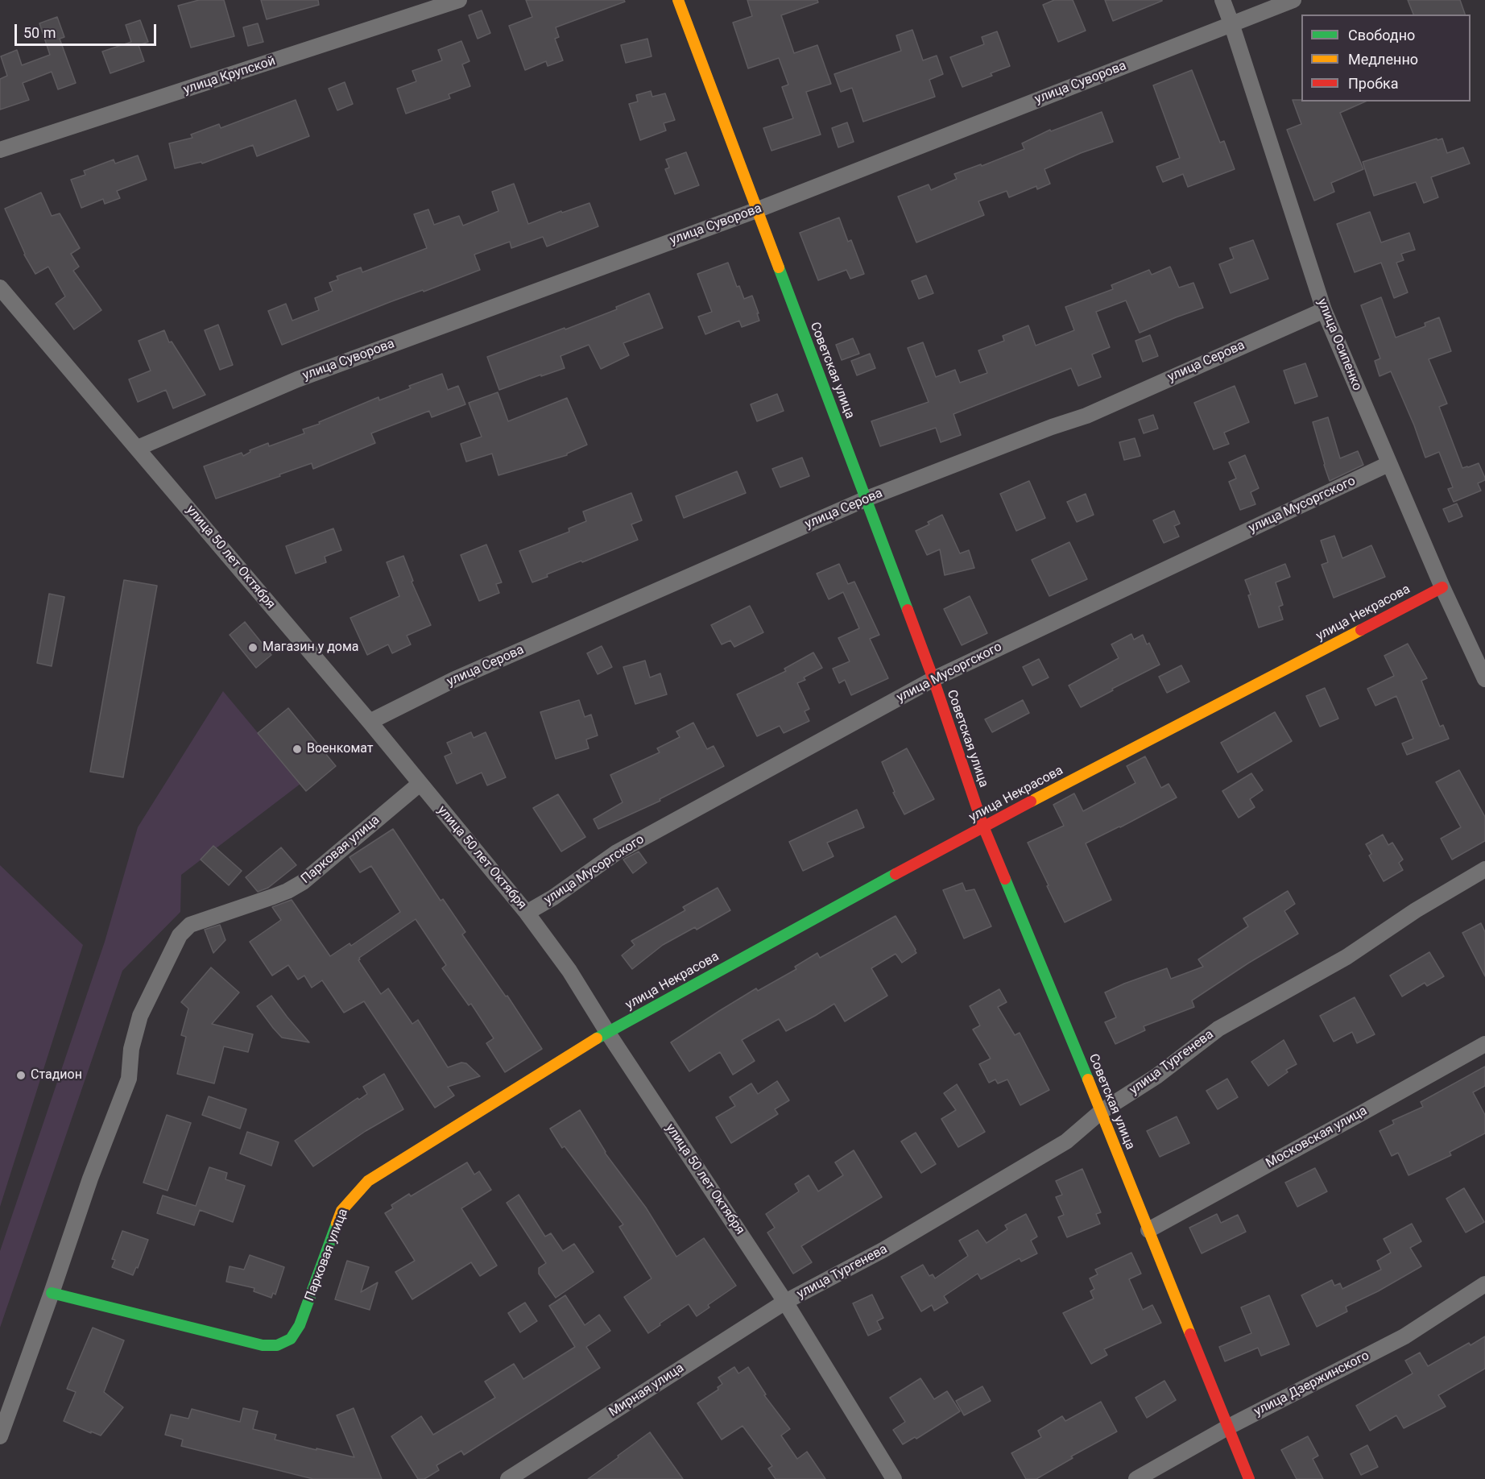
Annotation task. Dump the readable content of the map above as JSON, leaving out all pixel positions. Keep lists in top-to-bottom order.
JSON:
{
  "streets": {
    "street": [
      "улица Крупской",
      "улица Суворова",
      "улица Осипенко",
      "улица Серова",
      "Советская улица",
      "улица Мусоргского",
      "улица 50 лет Октября",
      "улица Некрасова",
      "Парковая улица",
      "улица Тургенева",
      "Московская улица",
      "улица Дзержинского",
      "Мирная улица"
    ]
  },
  "crossings": [
    ["улица Суворова", "улица Осипенко"],
    ["улица Суворова", "Советская улица"],
    ["улица Суворова", "улица 50 лет Октября"],
    ["улица Осипенко", "улица Серова"],
    ["улица Осипенко", "улица Мусоргского"],
    ["улица Осипенко", "улица Некрасова"],
    ["улица Серова", "Советская улица"],
    ["улица Серова", "улица 50 лет Октября"],
    ["Советская улица", "улица Мусоргского"],
    ["Советская улица", "улица Некрасова"],
    ["Советская улица", "улица Тургенева"],
    ["Советская улица", "Московская улица"],
    ["Советская улица", "улица Дзержинского"],
    ["улица Мусоргского", "улица 50 лет Октября"],
    ["улица 50 лет Октября", "улица Некрасова"],
    ["улица 50 лет Октября", "Парковая улица"],
    ["улица 50 лет Октября", "улица Тургенева"],
    ["улица 50 лет Октября", "Мирная улица"],
    ["улица Некрасова", "Парковая улица"],
    ["улица Тургенева", "Мирная улица"]
  ],
  "places": ["Магазин у дома", "Военкомат", "Стадион"],
  "legend": ["Свободно", "Медленно", "Пробка"],
  "scale_bar": "50 m"
}
